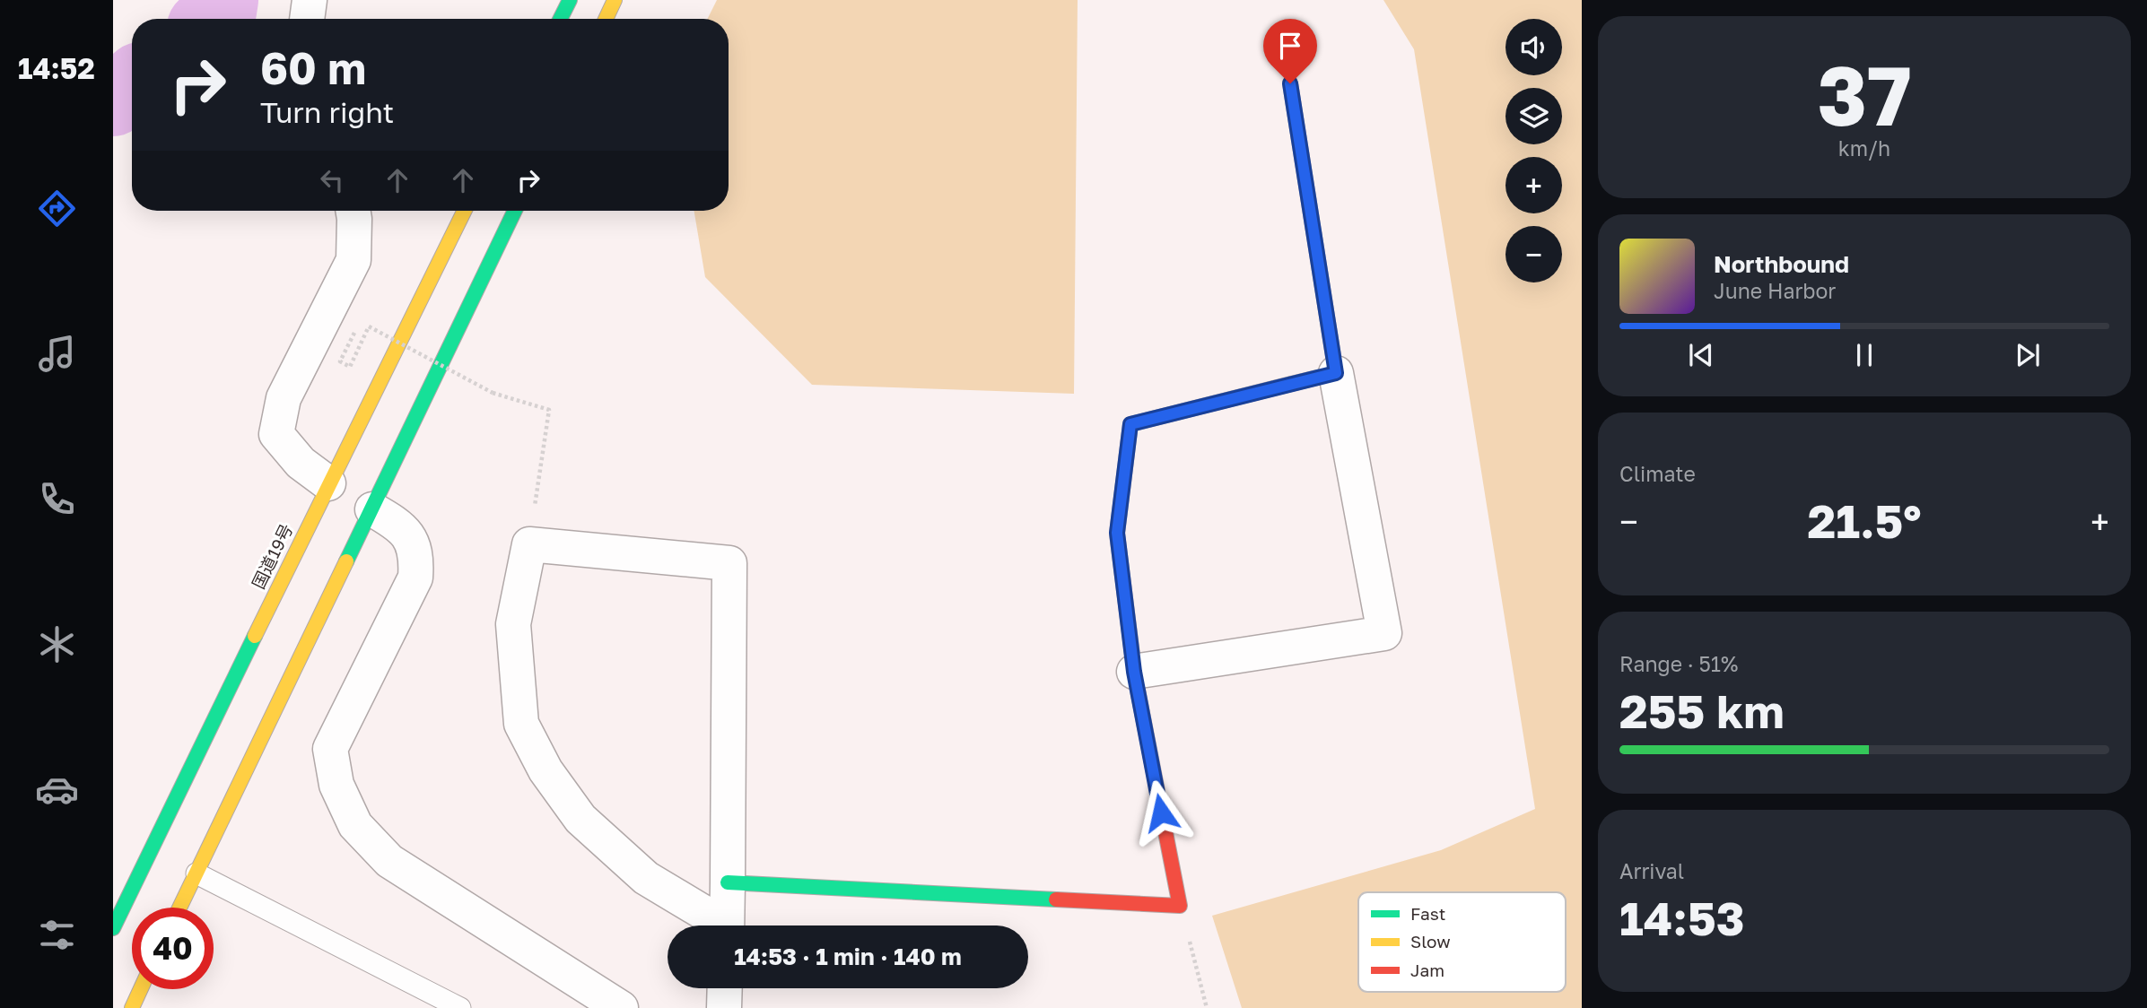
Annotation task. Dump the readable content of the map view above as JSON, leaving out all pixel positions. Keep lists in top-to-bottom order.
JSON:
{
  "streets": {
    "main road": ["国道19号"]
  },
  "legend": ["Fast", "Slow", "Jam"],
  "page": {
    "tabs": "14:52",
    "tile": [
      ["37", "km/h"],
      "Climate",
      ["Range · 51%", "255 km"],
      ["Arrival", "14:53"]
    ],
    "map_buttons": ["+", "−"],
    "turn": ["60 m", "Turn right"],
    "song": ["Northbound", "June Harbor"],
    "heat": ["−", "21.5°", "+"],
    "limit": "40",
    "trip": "14:53 · 1 min · 140 m"
  }
}
